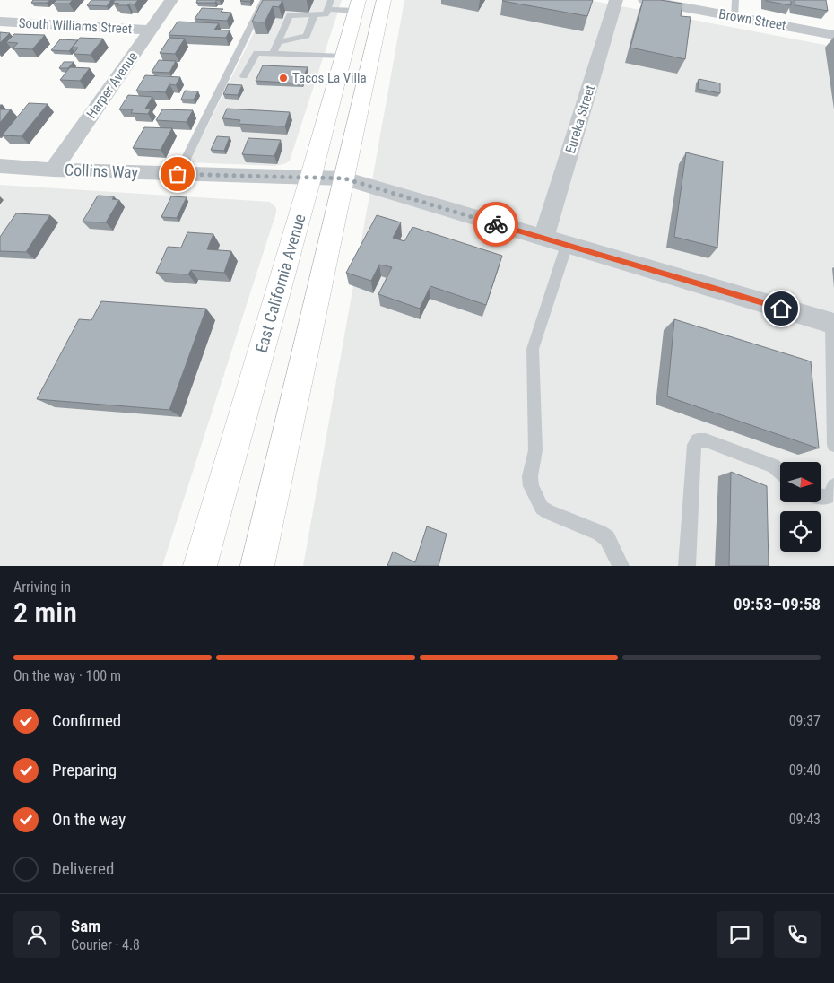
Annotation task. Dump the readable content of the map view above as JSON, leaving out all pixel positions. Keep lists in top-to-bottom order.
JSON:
{
  "streets": {
    "main road": ["East California Avenue"],
    "street": [
      "Brown Street",
      "South Williams Street",
      "Harper Avenue",
      "Eureka Street",
      "Collins Way"
    ]
  },
  "crossings": [
    ["South Williams Street", "Harper Avenue"],
    ["Harper Avenue", "Collins Way"],
    ["Eureka Street", "Collins Way"],
    ["Collins Way", "East California Avenue"]
  ],
  "places": ["Tacos La Villa"],
  "north": "right",
  "page": {
    "heading": ["2 min", "Arriving in", "09:53–09:58"],
    "panel": ["Sam", "Courier · 4.8"],
    "bar": "On the way · 100 m",
    "list": [
      ["Confirmed", "09:37"],
      ["Preparing", "09:40"],
      ["On the way", "09:43"],
      "Delivered"
    ]
  }
}
